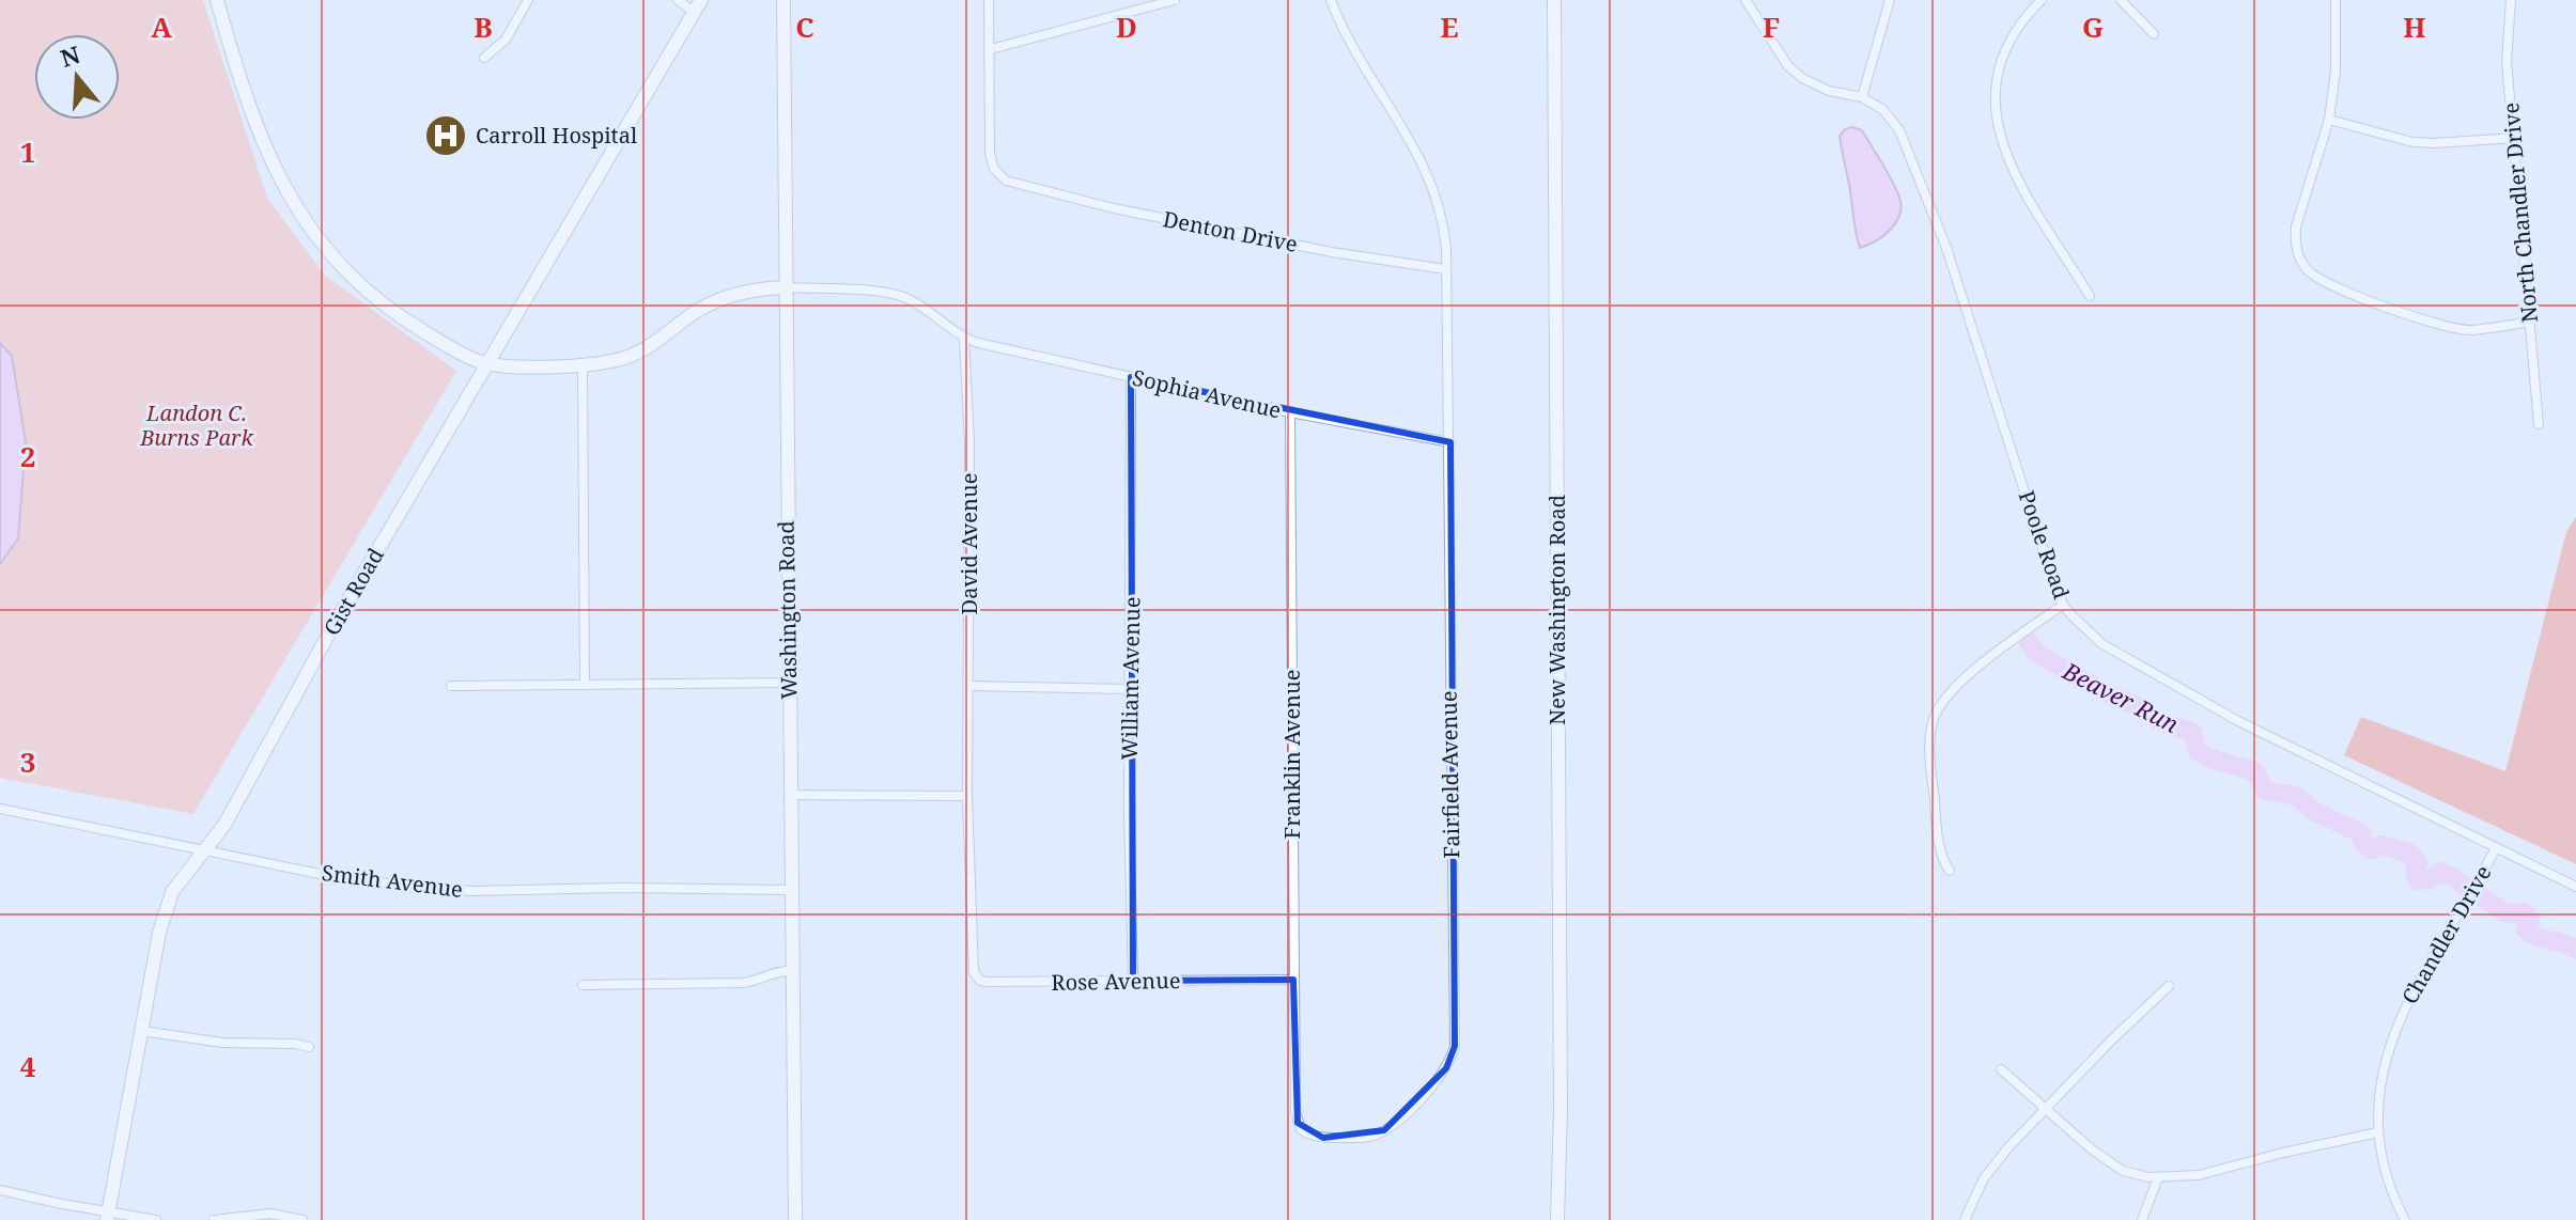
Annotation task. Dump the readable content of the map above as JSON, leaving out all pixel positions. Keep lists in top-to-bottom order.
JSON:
{
  "streets": {
    "main road": ["Gist Road", "Washington Road", "New Washington Road"],
    "street": [
      "North Chandler Drive",
      "Denton Drive",
      "Sophia Avenue",
      "David Avenue",
      "Poole Road",
      "William Avenue",
      "Franklin Avenue",
      "Fairfield Avenue",
      "Smith Avenue",
      "Chandler Drive",
      "Rose Avenue"
    ]
  },
  "crossings": [
    ["Denton Drive", "Fairfield Avenue"],
    ["Sophia Avenue", "David Avenue"],
    ["Sophia Avenue", "William Avenue"],
    ["Sophia Avenue", "Franklin Avenue"],
    ["Sophia Avenue", "Fairfield Avenue"],
    ["David Avenue", "Rose Avenue"],
    ["Poole Road", "Chandler Drive"],
    ["Gist Road", "Smith Avenue"],
    ["Washington Road", "Smith Avenue"],
    ["William Avenue", "Rose Avenue"],
    ["Franklin Avenue", "Fairfield Avenue"],
    ["Franklin Avenue", "Rose Avenue"]
  ],
  "water": ["Beaver Run"],
  "parks": ["Landon C. Burns Park"],
  "places": {
    "hospital": ["Carroll Hospital"]
  },
  "north": "top",
  "grid": {
    "columns": [
      "A",
      "B",
      "C",
      "D",
      "E",
      "F",
      "G",
      "H"
    ],
    "rows": [
      "1",
      "2",
      "3",
      "4"
    ]
  }
}
